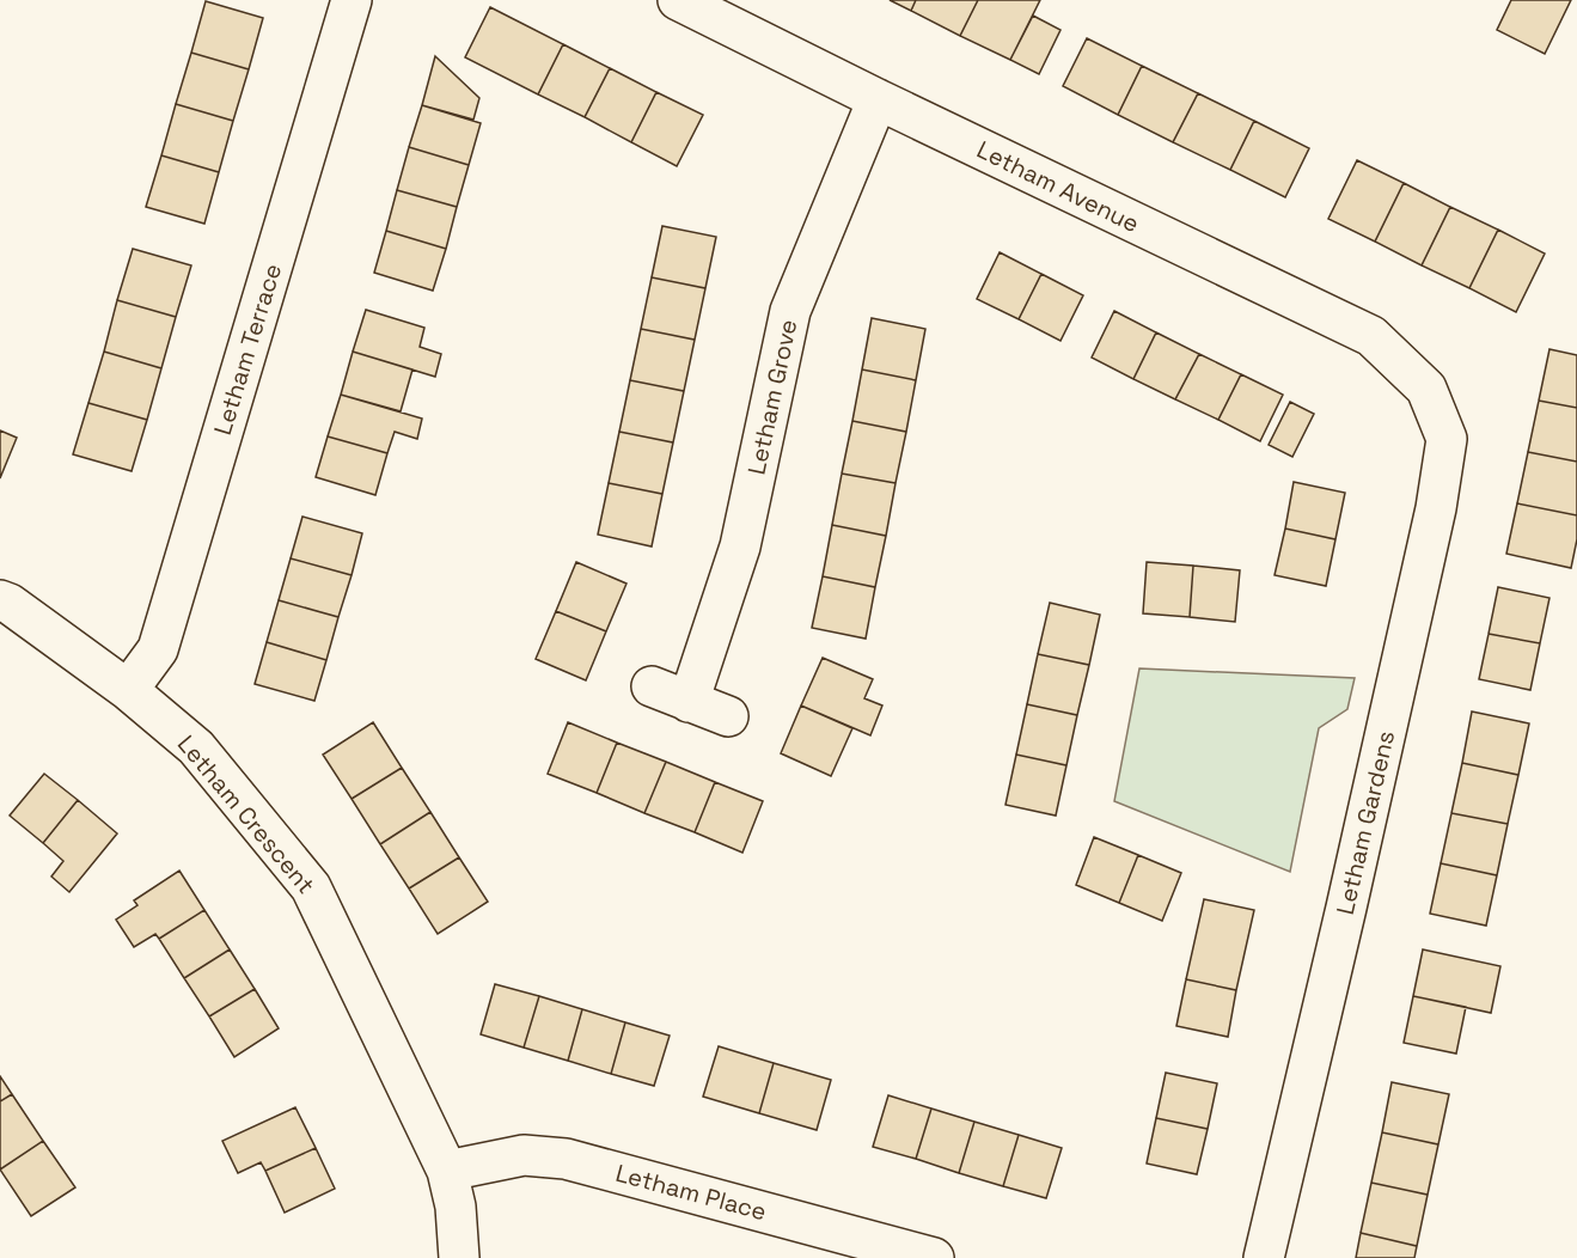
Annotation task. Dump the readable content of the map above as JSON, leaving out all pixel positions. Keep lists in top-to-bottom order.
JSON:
{
  "streets": {
    "street": [
      "Letham Avenue",
      "Letham Terrace",
      "Letham Grove",
      "Letham Crescent",
      "Letham Gardens",
      "Letham Place"
    ]
  },
  "crossings": [
    ["Letham Avenue", "Letham Grove"],
    ["Letham Avenue", "Letham Gardens"],
    ["Letham Terrace", "Letham Crescent"],
    ["Letham Crescent", "Letham Place"]
  ]
}
